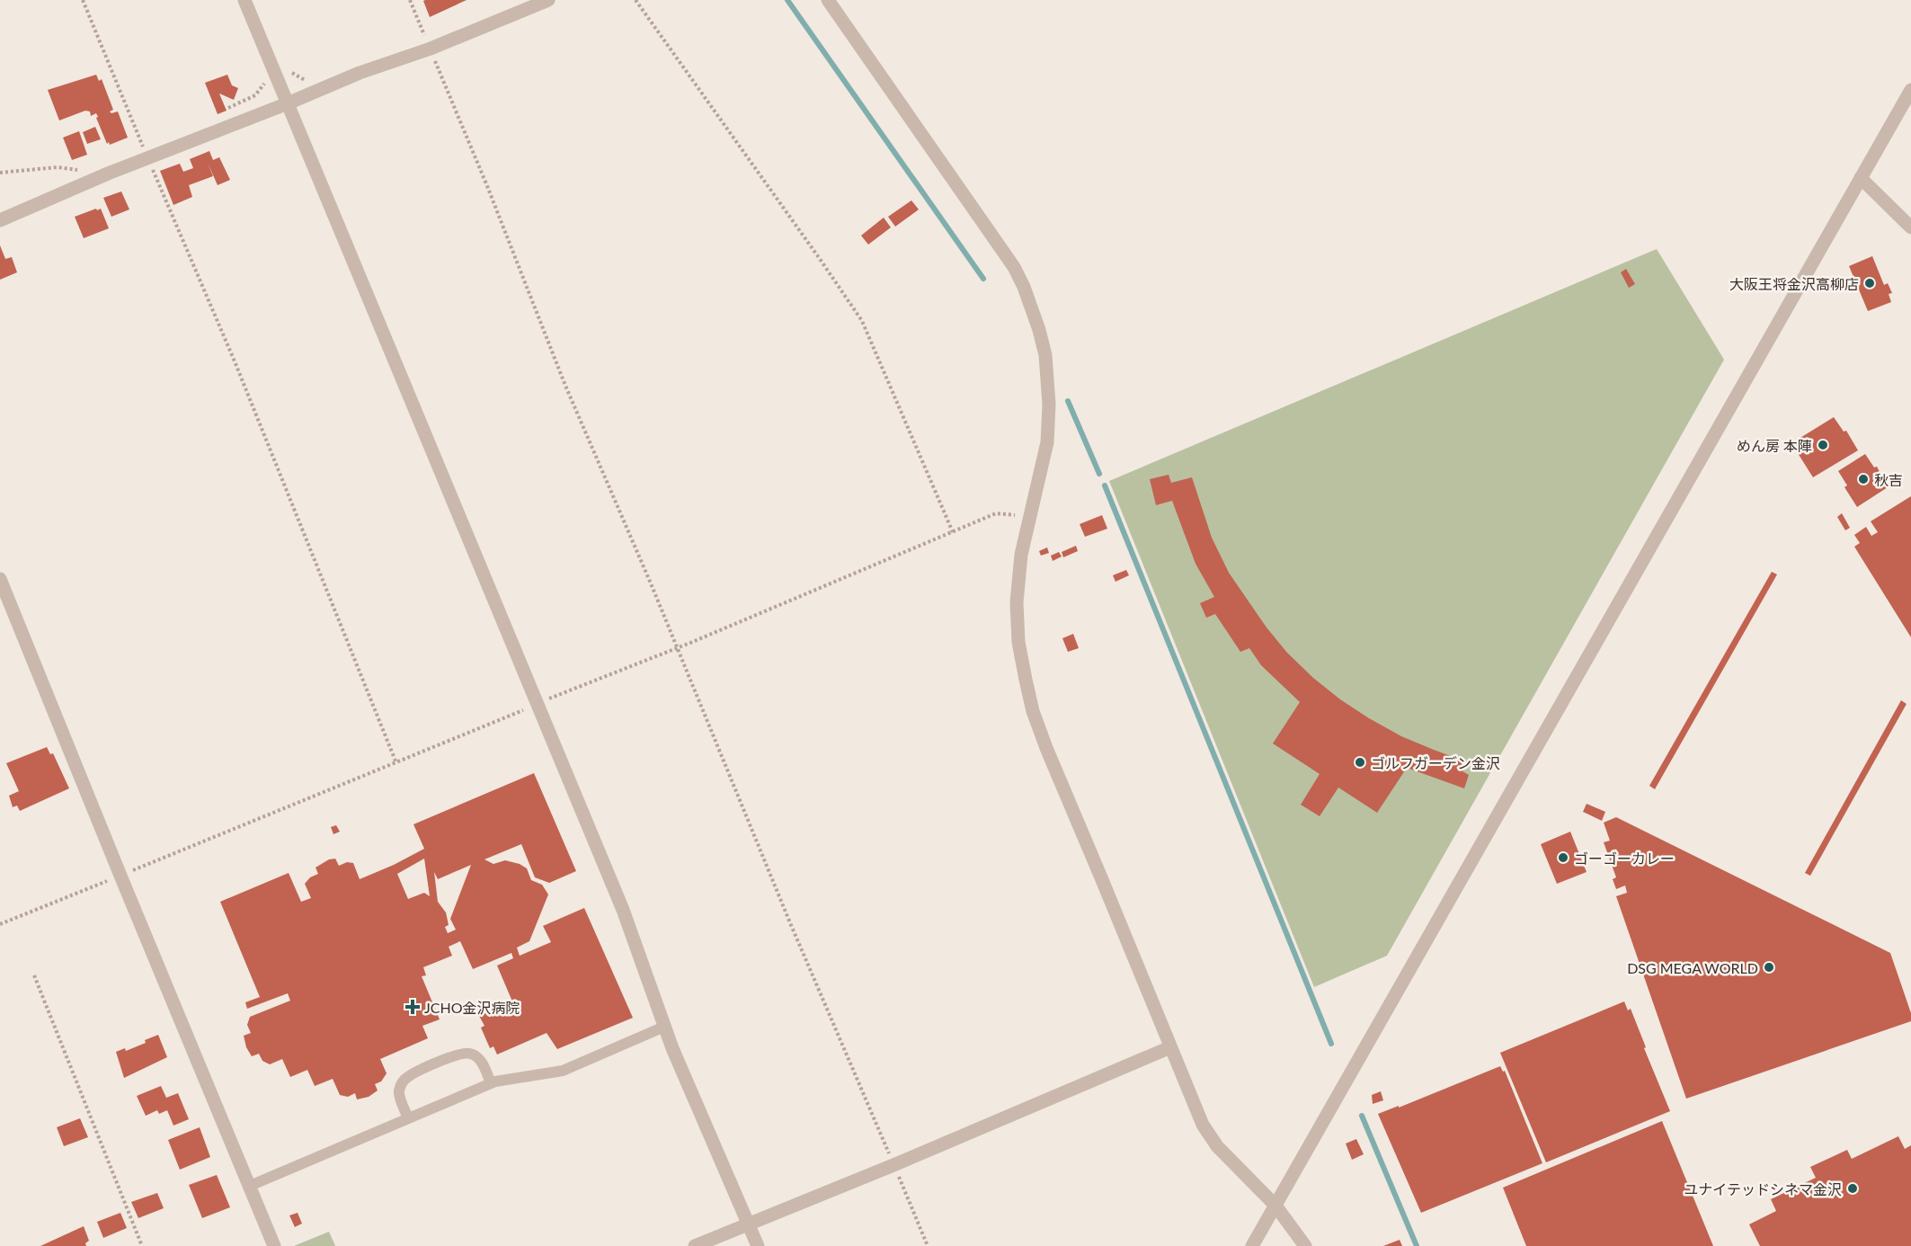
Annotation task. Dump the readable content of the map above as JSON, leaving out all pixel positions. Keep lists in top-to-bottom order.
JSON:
{
  "places": {
    "other": [
      "大阪王将金沢高柳店",
      "めん房 本陣",
      "秋吉",
      "ゴルフガーデン金沢",
      "ゴーゴーカレー",
      "DSG MEGA WORLD",
      "ユナイテッドシネマ金沢"
    ],
    "health": ["JCHO金沢病院"]
  }
}
